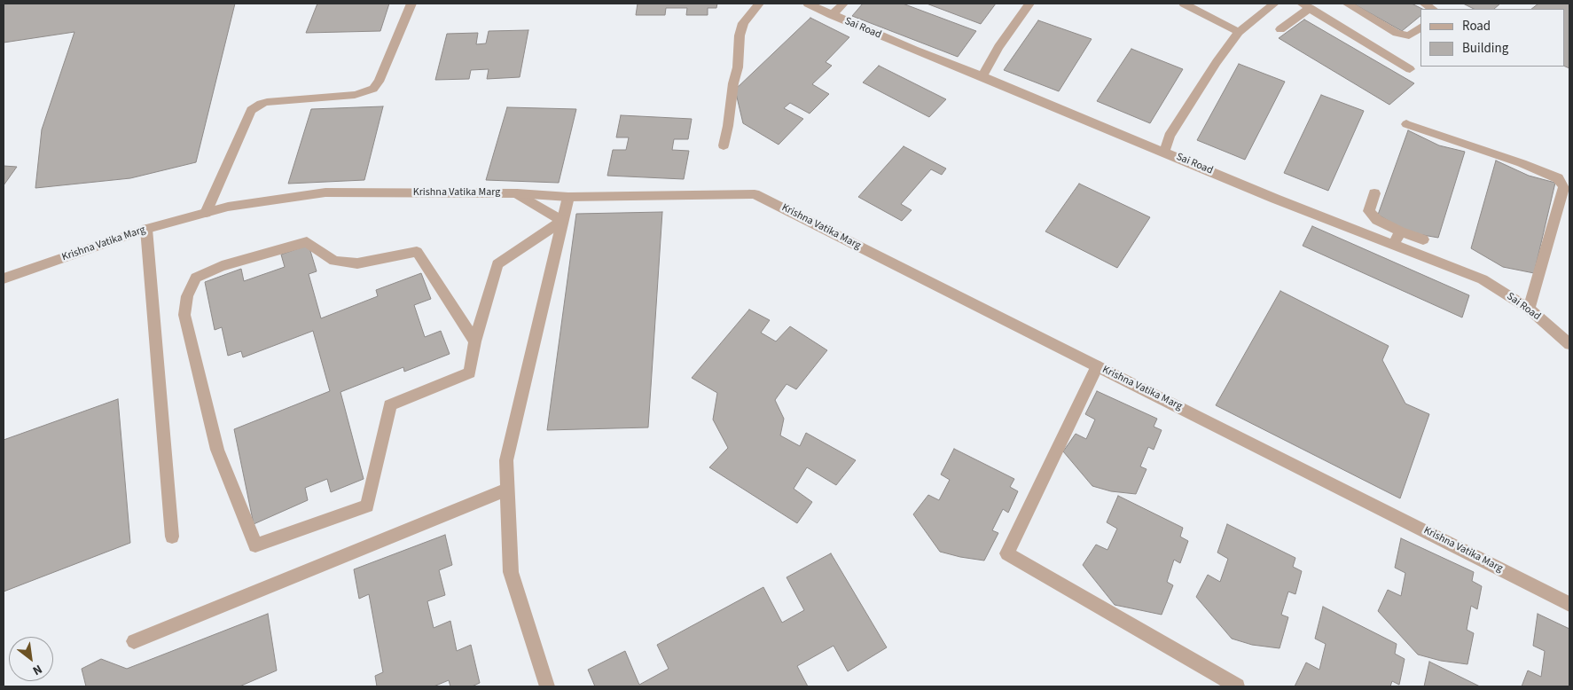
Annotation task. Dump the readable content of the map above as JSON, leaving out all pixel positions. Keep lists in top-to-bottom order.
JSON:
{
  "streets": {
    "street": ["Sai Road", "Krishna Vatika Marg"]
  },
  "legend": ["Road", "Building"],
  "north": "bottom right"
}
